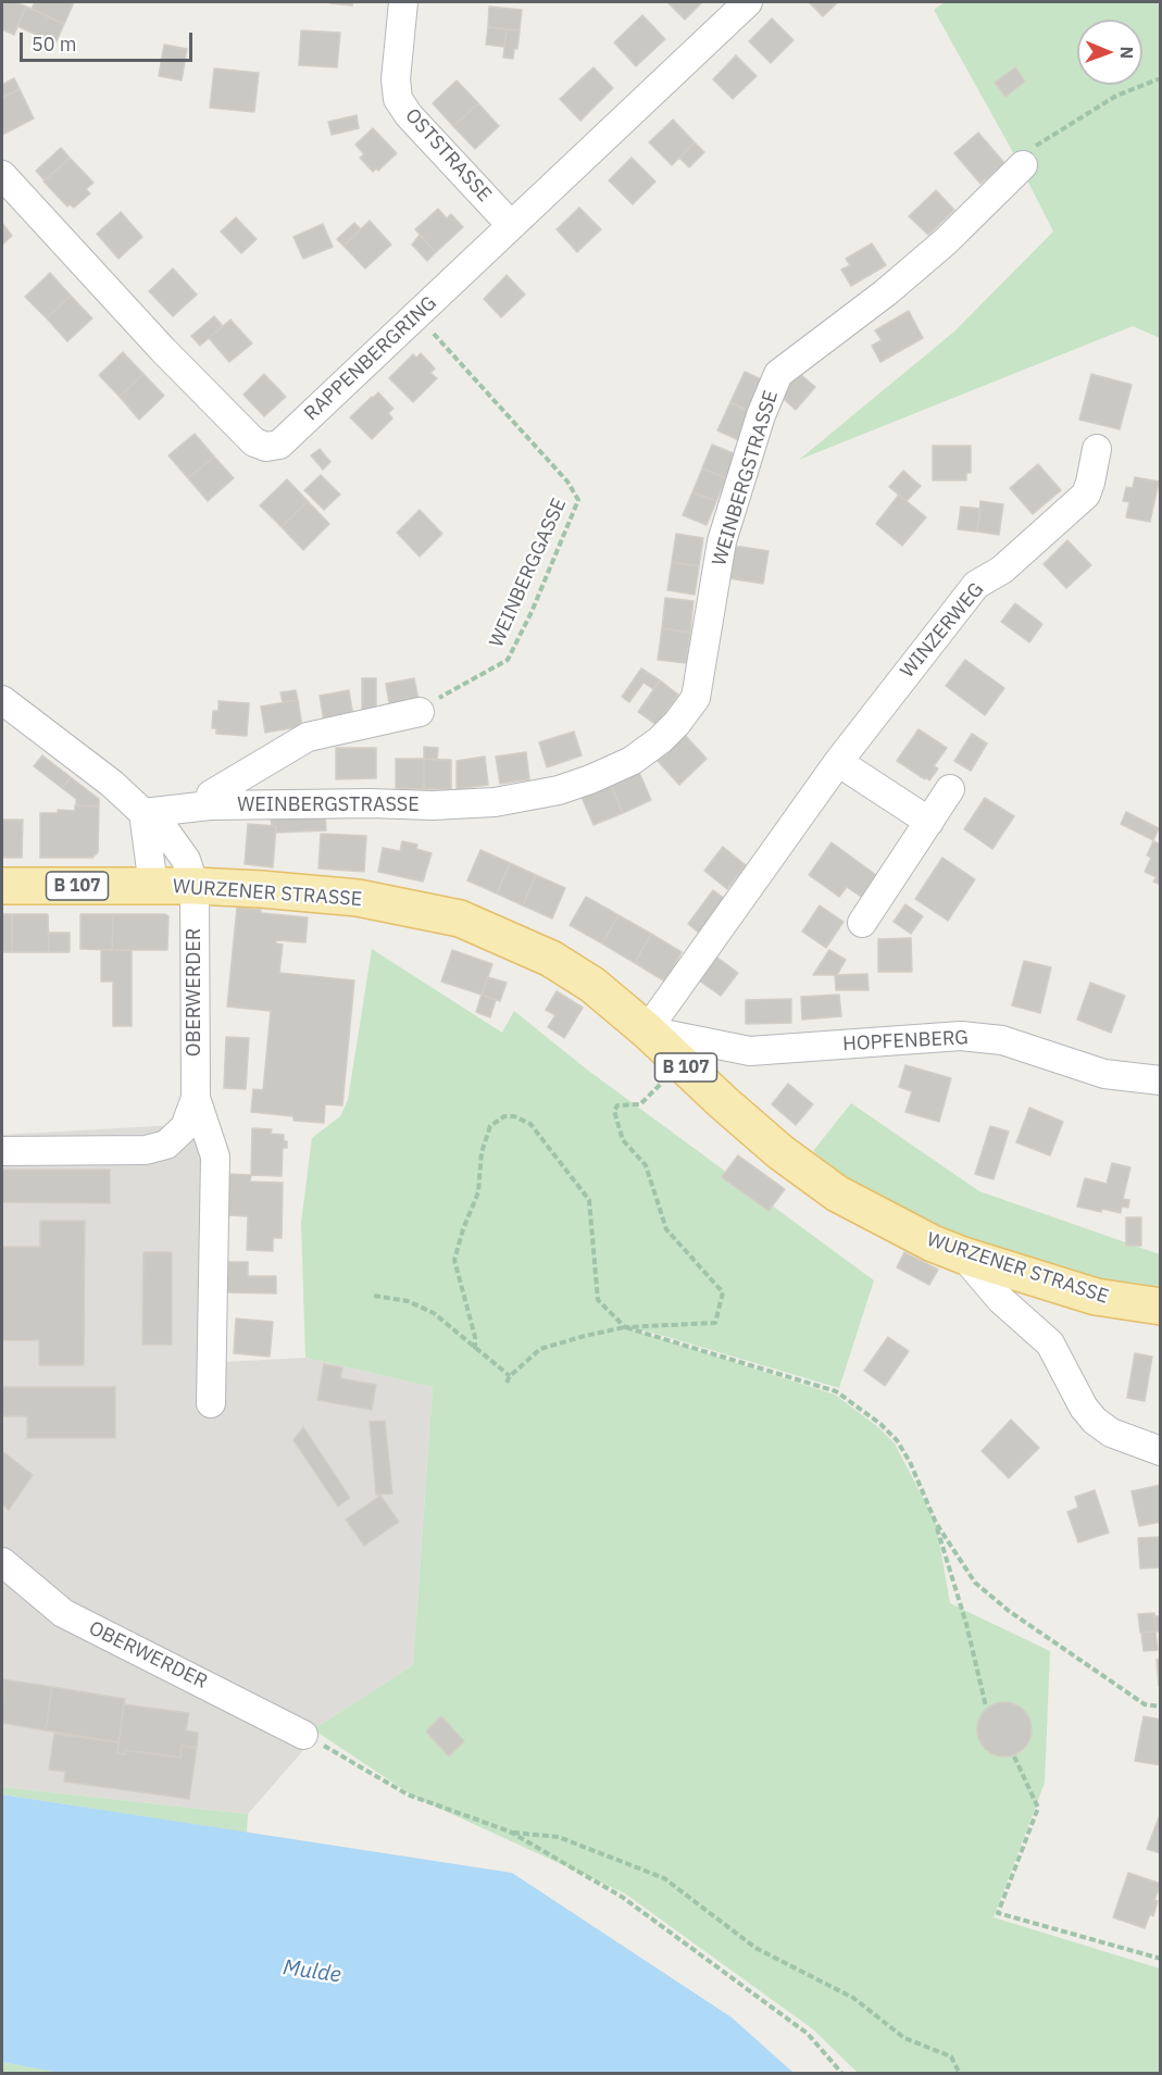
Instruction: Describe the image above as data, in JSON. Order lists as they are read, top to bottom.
{
  "streets": {
    "main road": ["B 107", "WURZENER STRASSE"],
    "street": [
      "OSTSTRASSE",
      "RAPPENBERGRING",
      "WEINBERGSTRASSE",
      "WINZERWEG",
      "OBERWERDER",
      "HOPFENBERG"
    ],
    "path": ["WEINBERGGASSE"]
  },
  "crossings": [
    ["OSTSTRASSE", "RAPPENBERGRING"],
    ["RAPPENBERGRING", "WEINBERGGASSE"],
    ["WEINBERGSTRASSE", "WEINBERGGASSE"],
    ["WINZERWEG", "WURZENER STRASSE"],
    ["WINZERWEG", "HOPFENBERG"],
    ["WURZENER STRASSE", "OBERWERDER"],
    ["WURZENER STRASSE", "HOPFENBERG"]
  ],
  "water": ["Mulde"],
  "scale_bar": "50 m",
  "north": "right"
}
